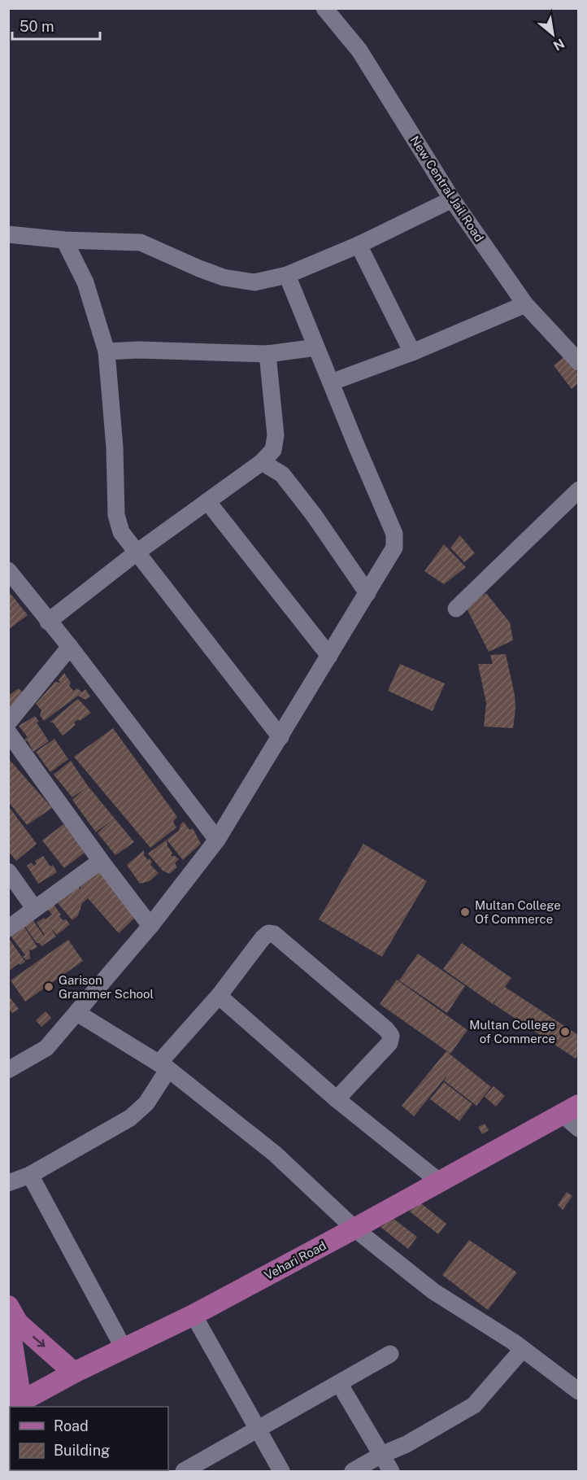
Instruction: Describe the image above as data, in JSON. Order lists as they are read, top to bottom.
{
  "streets": {
    "main road": ["Vehari Road"],
    "street": ["New Central Jail Road"]
  },
  "places": ["Multan College Of Commerce", "Garison Grammer School", "Multan College of Commerce"],
  "legend": ["Road", "Building"],
  "scale_bar": "50 m",
  "north": "bottom right"
}
